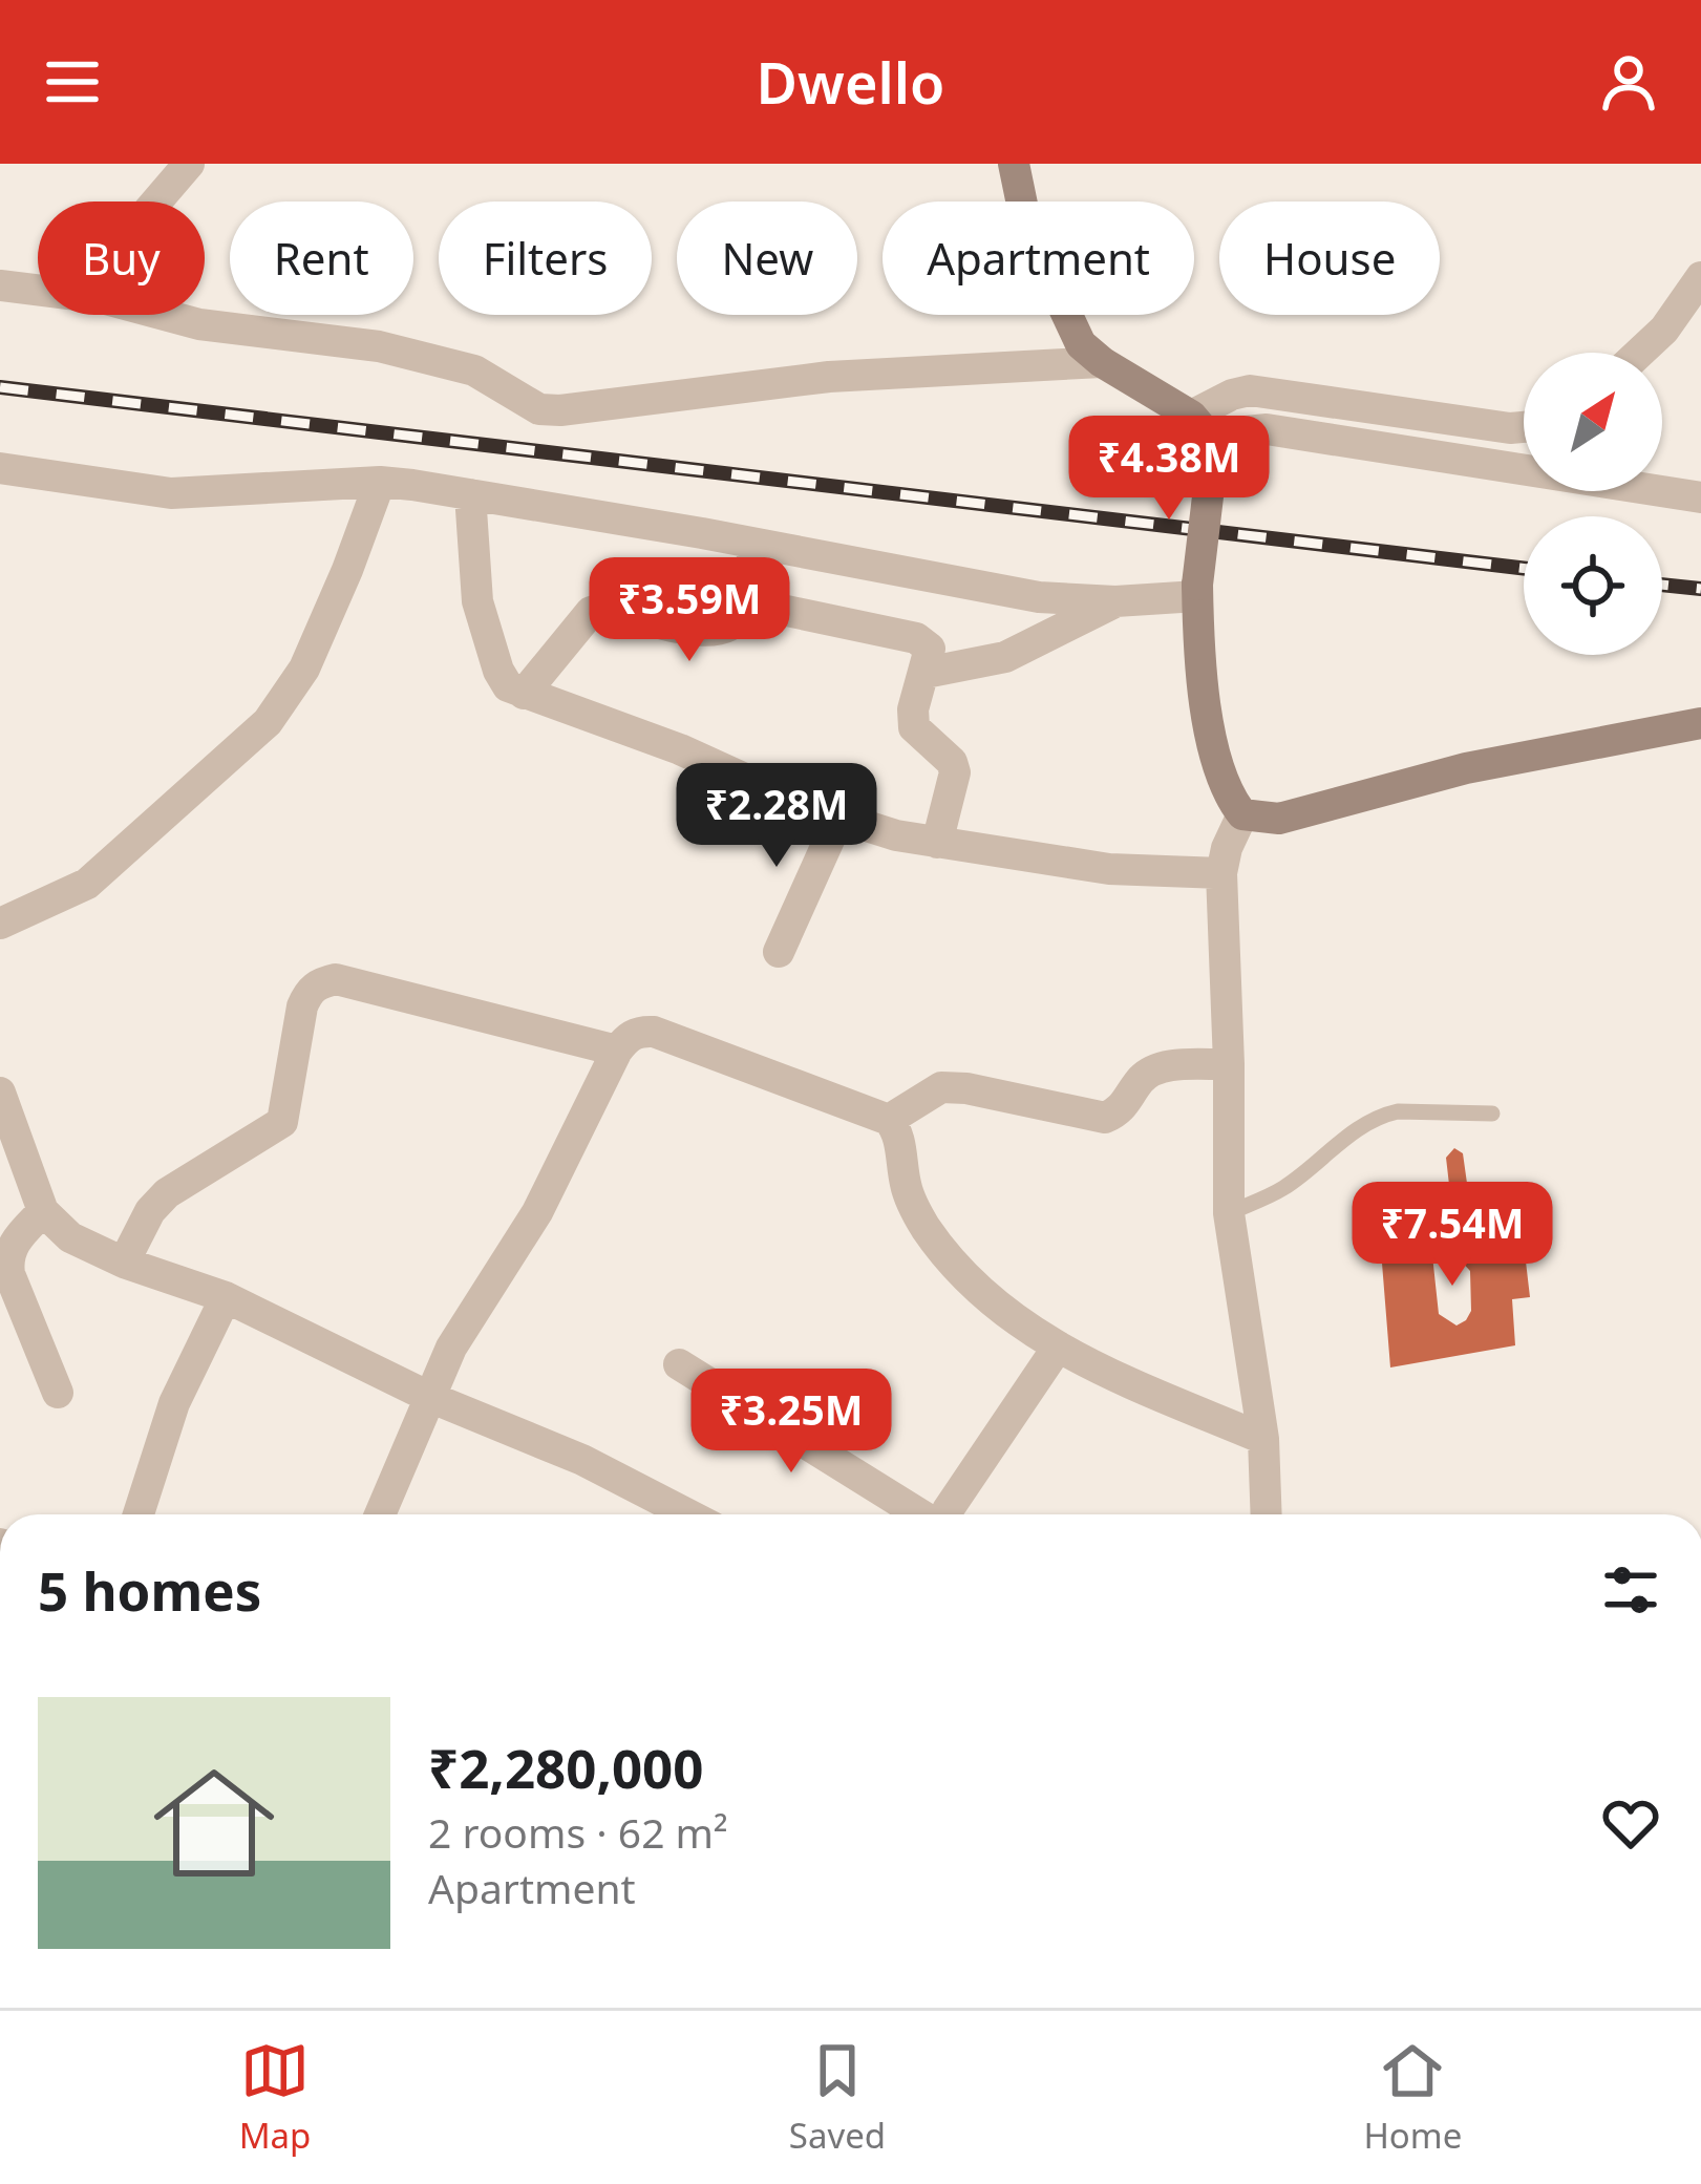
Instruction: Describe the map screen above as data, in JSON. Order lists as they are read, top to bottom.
{
  "north": "top right",
  "page": {
    "header": "Dwello",
    "chip": [
      "Buy",
      "Rent",
      "Filters",
      "New",
      "Apartment",
      "House"
    ],
    "price": [
      "₹4.38M",
      "₹3.59M",
      "₹2.28M",
      "₹7.54M",
      "₹3.25M"
    ],
    "heading": "5 homes",
    "list": [
      {
        "name": "₹2,280,000",
        "note": "2 rooms · 62 m² · Apartment"
      }
    ],
    "tabs": ["Map", "Saved", "Home"]
  }
}
